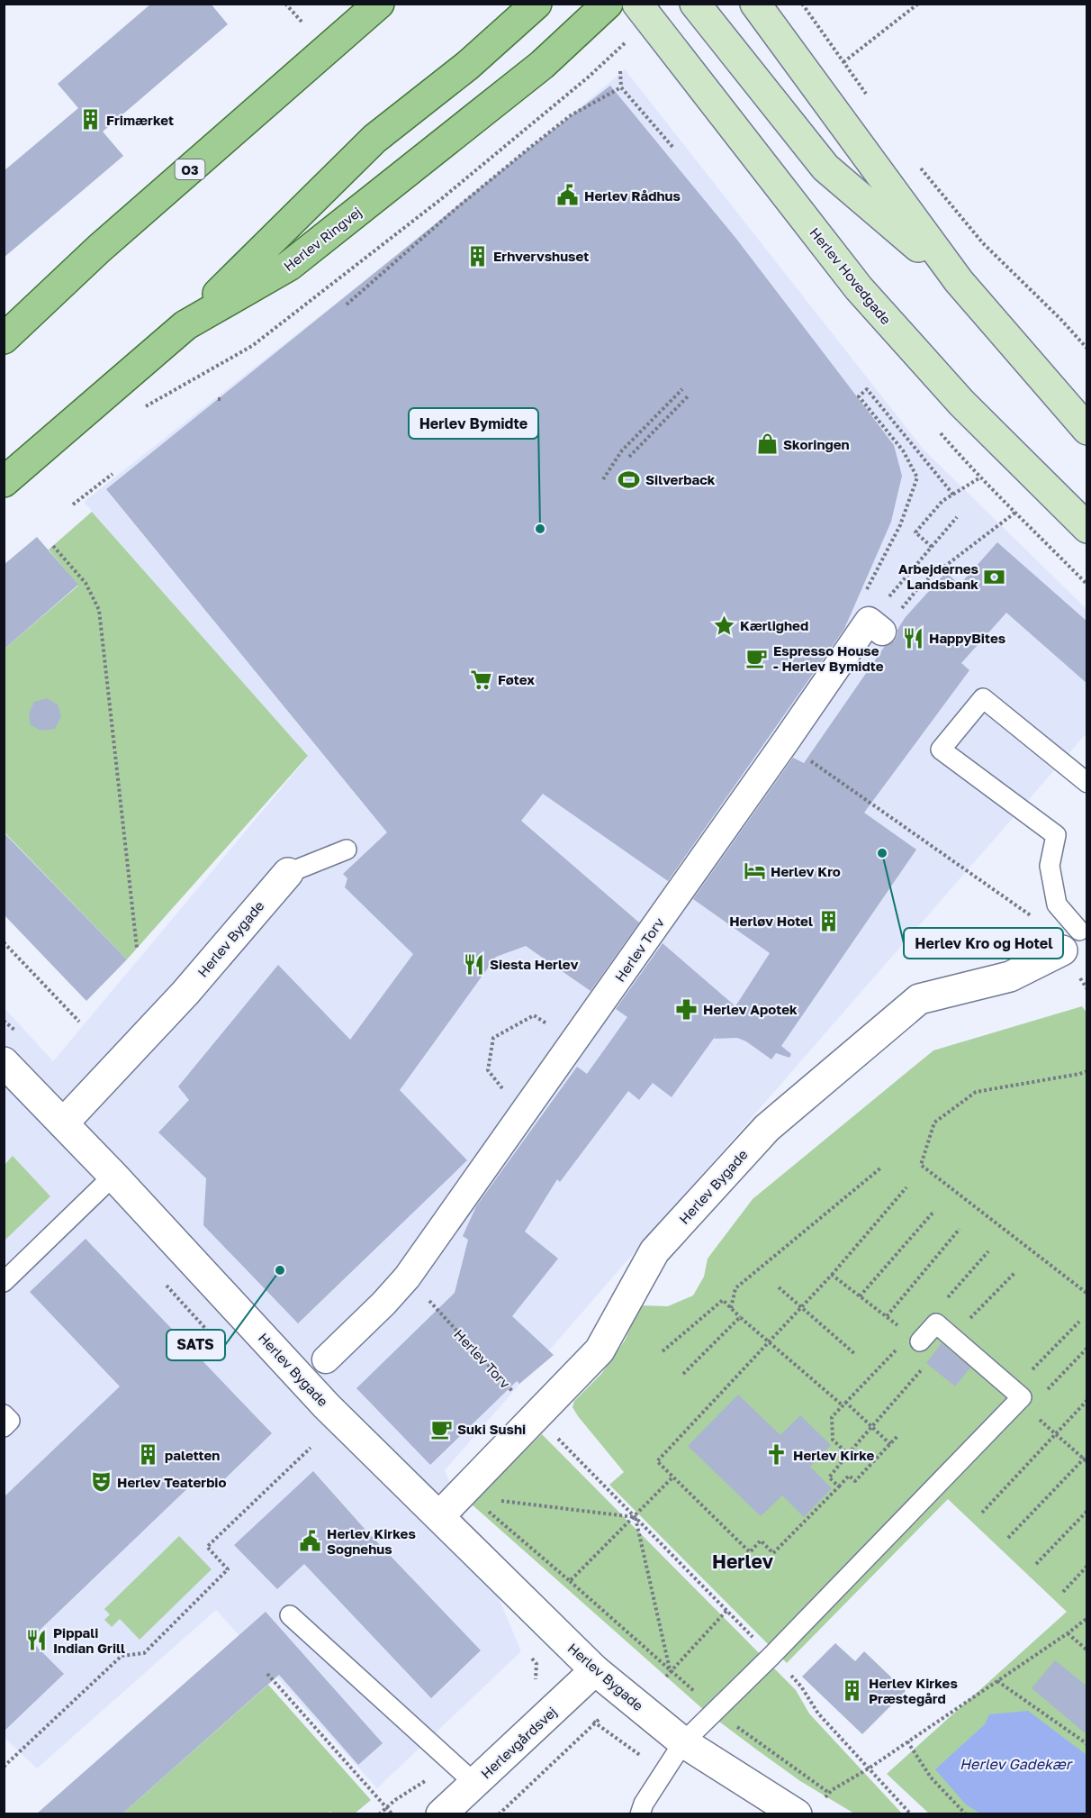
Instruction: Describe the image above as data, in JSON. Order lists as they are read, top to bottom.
{
  "streets": {
    "main road": ["O3", "Herlev Ringvej", "Herlev Hovedgade"],
    "street": ["Herlev Bygade", "Herlev Torv", "Herlevgårdsvej"]
  },
  "crossings": [
    ["Herlev Bygade", "Herlev Torv"],
    ["Herlev Bygade", "Herlevgårdsvej"]
  ],
  "districts": ["Herlev"],
  "water": ["Herlev Gadekær"],
  "places": {
    "building": [
      "Frimærket",
      "Erhvervshuset",
      "Herløv Hotel",
      "paletten",
      "Herlev Kirkes Præstegård"
    ],
    "public building": ["Herlev Rådhus", "Herlev Kirkes Sognehus"],
    "shop": ["Skoringen"],
    "sports": ["Silverback"],
    "other": ["Herlev Bymidte", "Herlev Kro og Hotel", "SATS"],
    "bank": ["Arbejdernes Landsbank"],
    "place": ["Kærlighed"],
    "restaurant": ["HappyBites", "Siesta Herlev", "Pippali Indian Grill"],
    "cafe": ["Espresso House - Herlev Bymidte", "Suki Sushi"],
    "supermarket": ["Føtex"],
    "hotel": ["Herlev Kro"],
    "pharmacy": ["Herlev Apotek"],
    "church": ["Herlev Kirke"],
    "theatre": ["Herlev Teaterbio"]
  }
}
